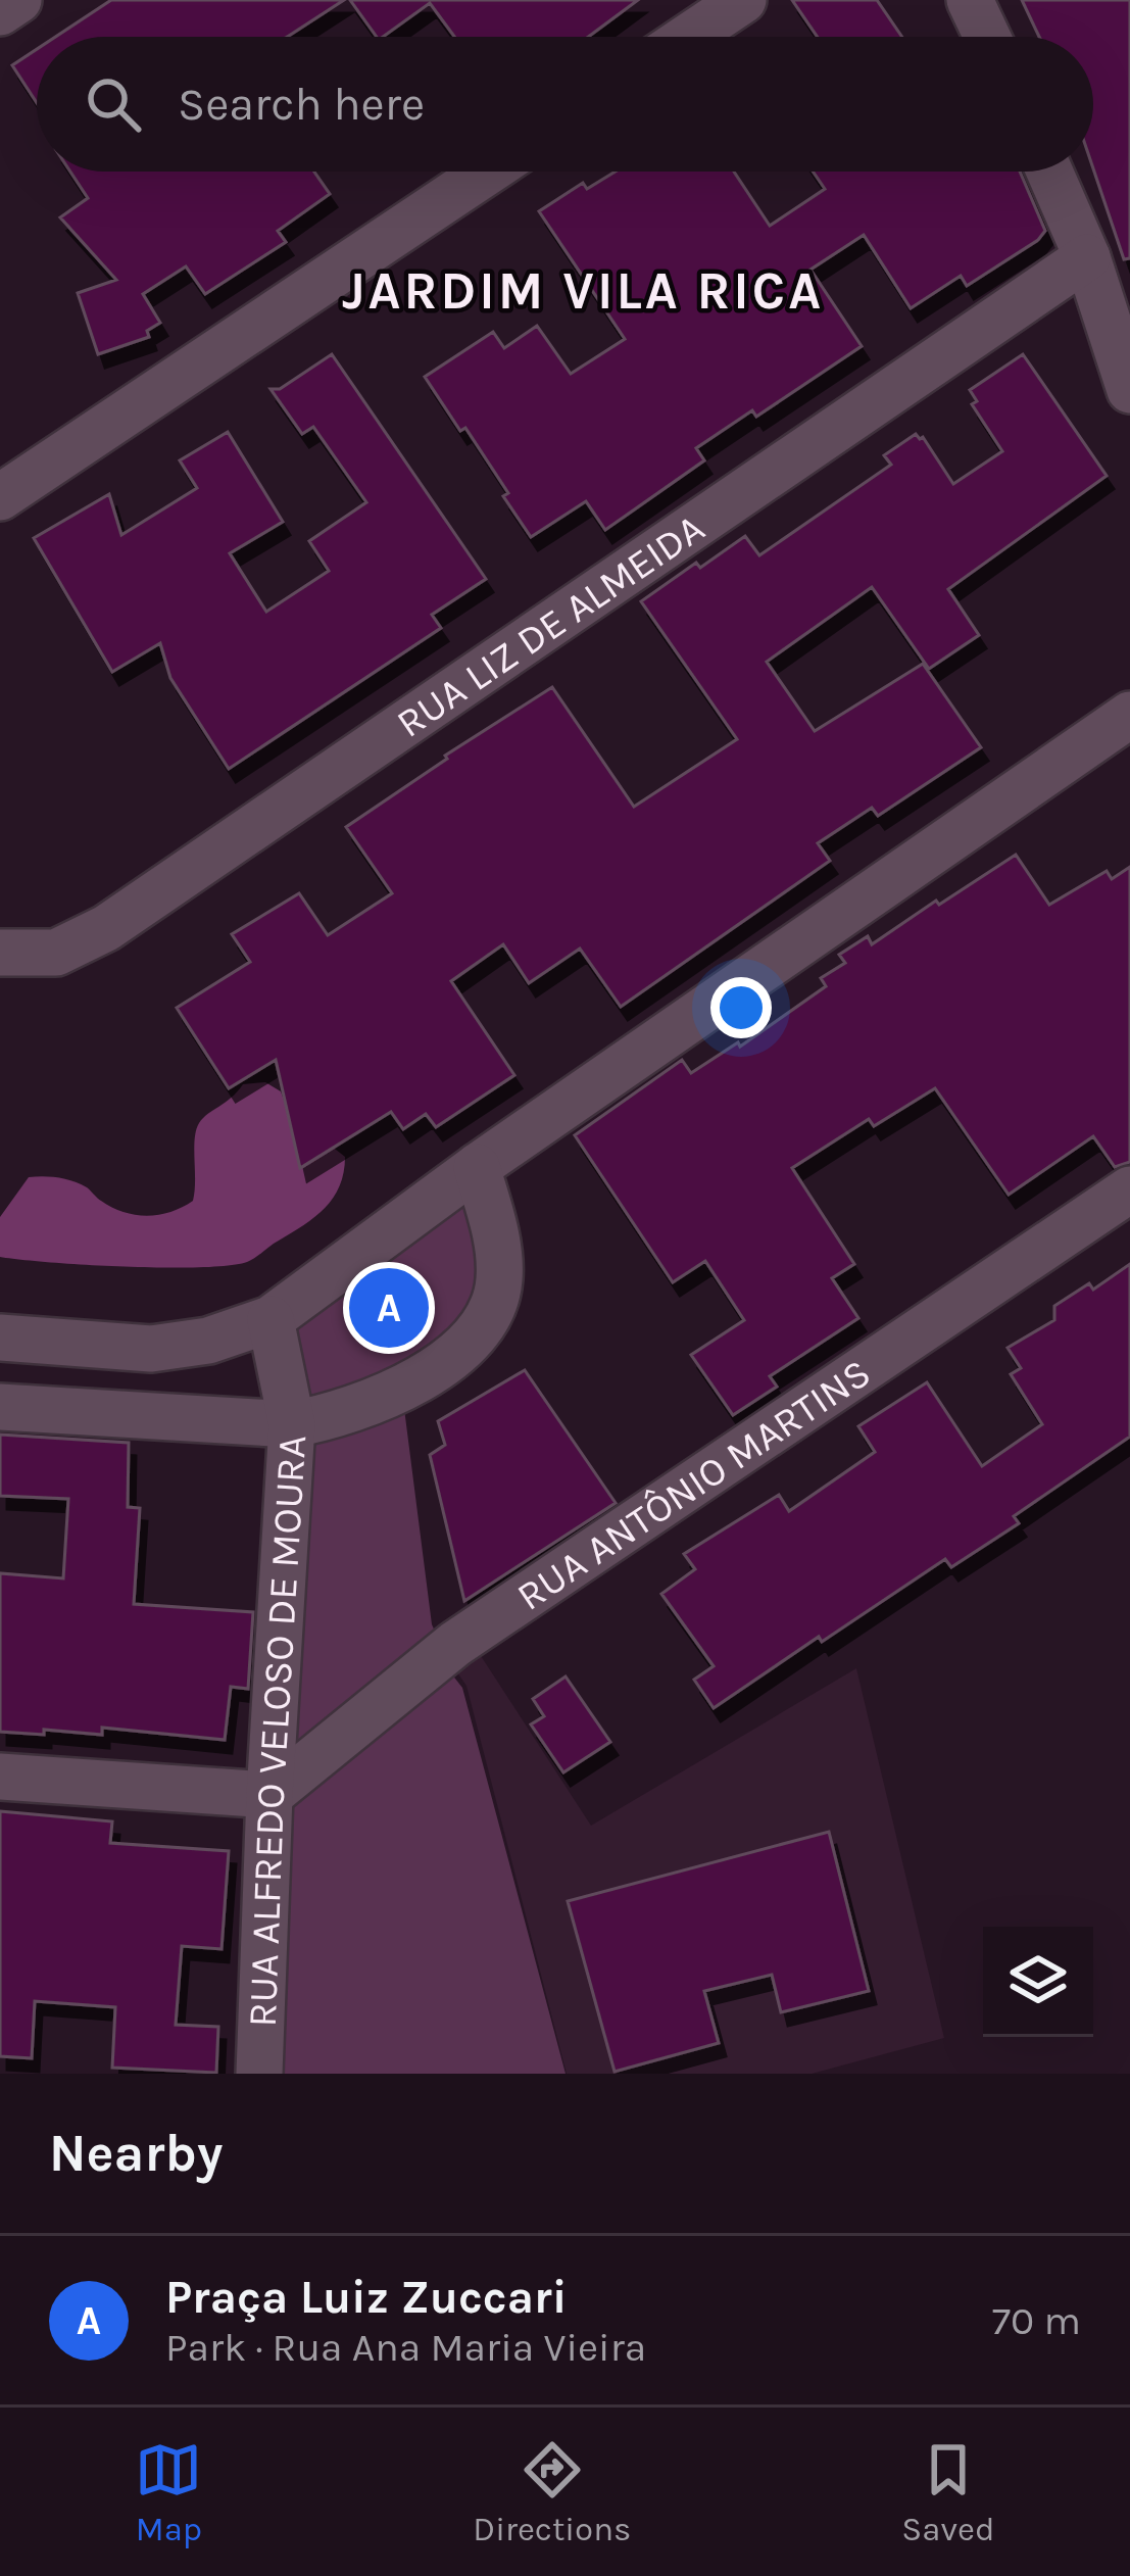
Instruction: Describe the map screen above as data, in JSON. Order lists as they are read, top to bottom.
{
  "streets": {
    "street": ["RUA LIZ DE ALMEIDA", "RUA ANTÔNIO MARTINS", "RUA ALFREDO VELOSO DE MOURA"]
  },
  "crossings": [
    ["RUA ANTÔNIO MARTINS", "RUA ALFREDO VELOSO DE MOURA"]
  ],
  "districts": ["JARDIM VILA RICA"],
  "page": {
    "search": "Search here",
    "pins": "A",
    "heading": "Nearby",
    "list": [
      {
        "mark": "A",
        "name": "Praça Luiz Zuccari",
        "note": "Park · Rua Ana Maria Vieira",
        "value": "70 m"
      }
    ],
    "nav": ["Map", "Directions", "Saved"]
  }
}
